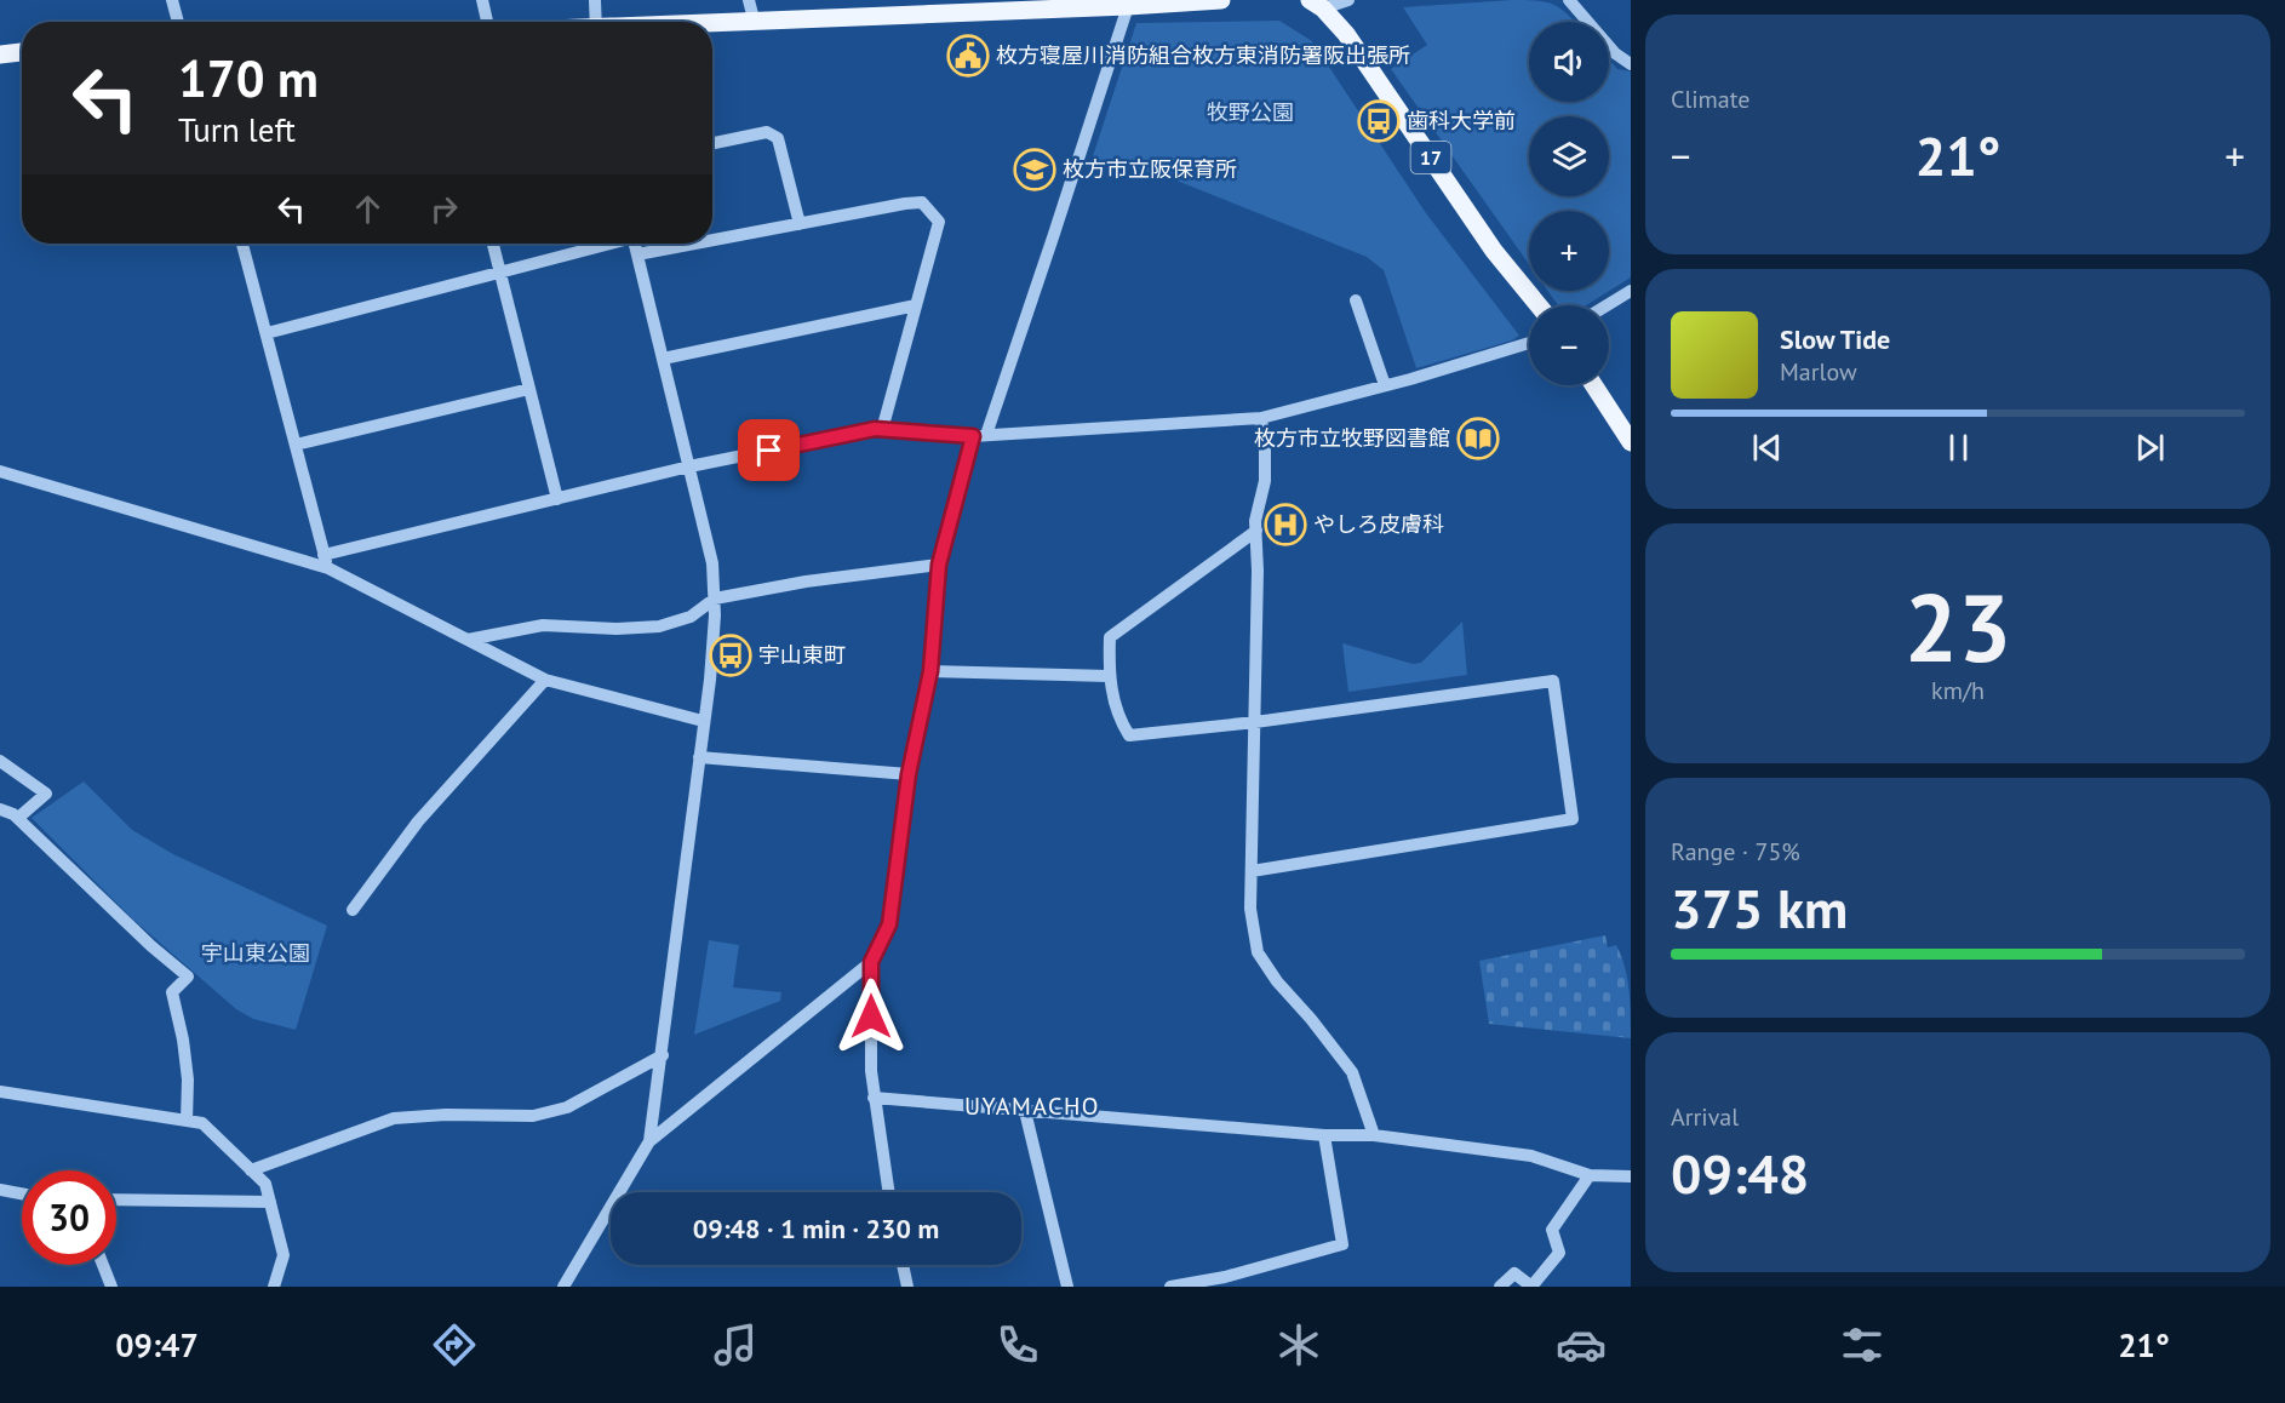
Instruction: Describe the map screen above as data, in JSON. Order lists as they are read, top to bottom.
{
  "streets": {
    "main road": ["17"]
  },
  "districts": ["UYAMACHO"],
  "parks": ["牧野公園", "宇山東公園"],
  "places": {
    "public building": ["枚方寝屋川消防組合枚方東消防署阪出張所"],
    "bus stop": ["歯科大学前", "宇山東町"],
    "school or university": ["枚方市立阪保育所"],
    "library": ["枚方市立牧野図書館"],
    "hospital": ["やしろ皮膚科"]
  },
  "page": {
    "tile": [
      "Climate",
      ["23", "km/h"],
      ["Range · 75%", "375 km"],
      ["Arrival", "09:48"]
    ],
    "map_buttons": ["+", "−"],
    "turn": ["170 m", "Turn left"],
    "heat": ["−", "21°", "+"],
    "song": ["Slow Tide", "Marlow"],
    "limit": "30",
    "trip": "09:48 · 1 min · 230 m",
    "tabs": ["09:47", "21°"]
  }
}
